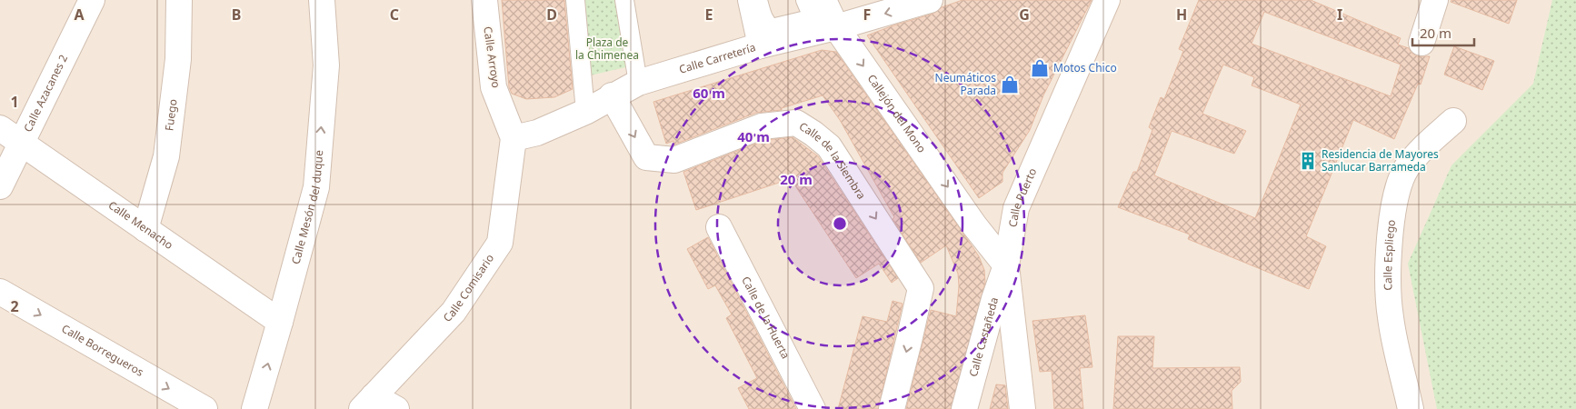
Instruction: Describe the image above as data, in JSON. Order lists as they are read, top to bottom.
{
  "streets": {
    "street": [
      "Calle Arroyo",
      "Calle Carretería",
      "Calle Azacanes 2",
      "Callejón del Mono",
      "Fuego",
      "Calle de la Siembra",
      "Calle Puerto",
      "Calle Mesón del duque",
      "Calle Menacho",
      "Calle Espliego",
      "Calle Comisario",
      "Calle de la Huerta",
      "Calle Castañeda",
      "Calle Borregueros"
    ]
  },
  "crossings": [
    ["Calle Arroyo", "Calle Carretería"],
    ["Calle Arroyo", "Calle Comisario"],
    ["Calle Carretería", "Callejón del Mono"],
    ["Calle Carretería", "Calle de la Siembra"],
    ["Calle Carretería", "Calle Comisario"],
    ["Calle Azacanes 2", "Calle Menacho"],
    ["Callejón del Mono", "Calle Puerto"],
    ["Callejón del Mono", "Calle Castañeda"],
    ["Fuego", "Calle Menacho"],
    ["Calle Puerto", "Calle Castañeda"],
    ["Calle Mesón del duque", "Calle Menacho"]
  ],
  "one_way": ["Callejón del Mono", "Calle Mesón del duque", "Calle Borregueros"],
  "parks": ["Plaza de la Chimenea"],
  "places": {
    "shop": ["Motos Chico", "Neumáticos Parada"],
    "building": ["Residencia de Mayores Sanlucar Barrameda"]
  },
  "scale_bar": "20 m",
  "grid": {
    "columns": [
      "A",
      "B",
      "C",
      "D",
      "E",
      "F",
      "G",
      "H",
      "I"
    ],
    "rows": ["1", "2"]
  },
  "rings": ["60 m", "40 m", "20 m"]
}
